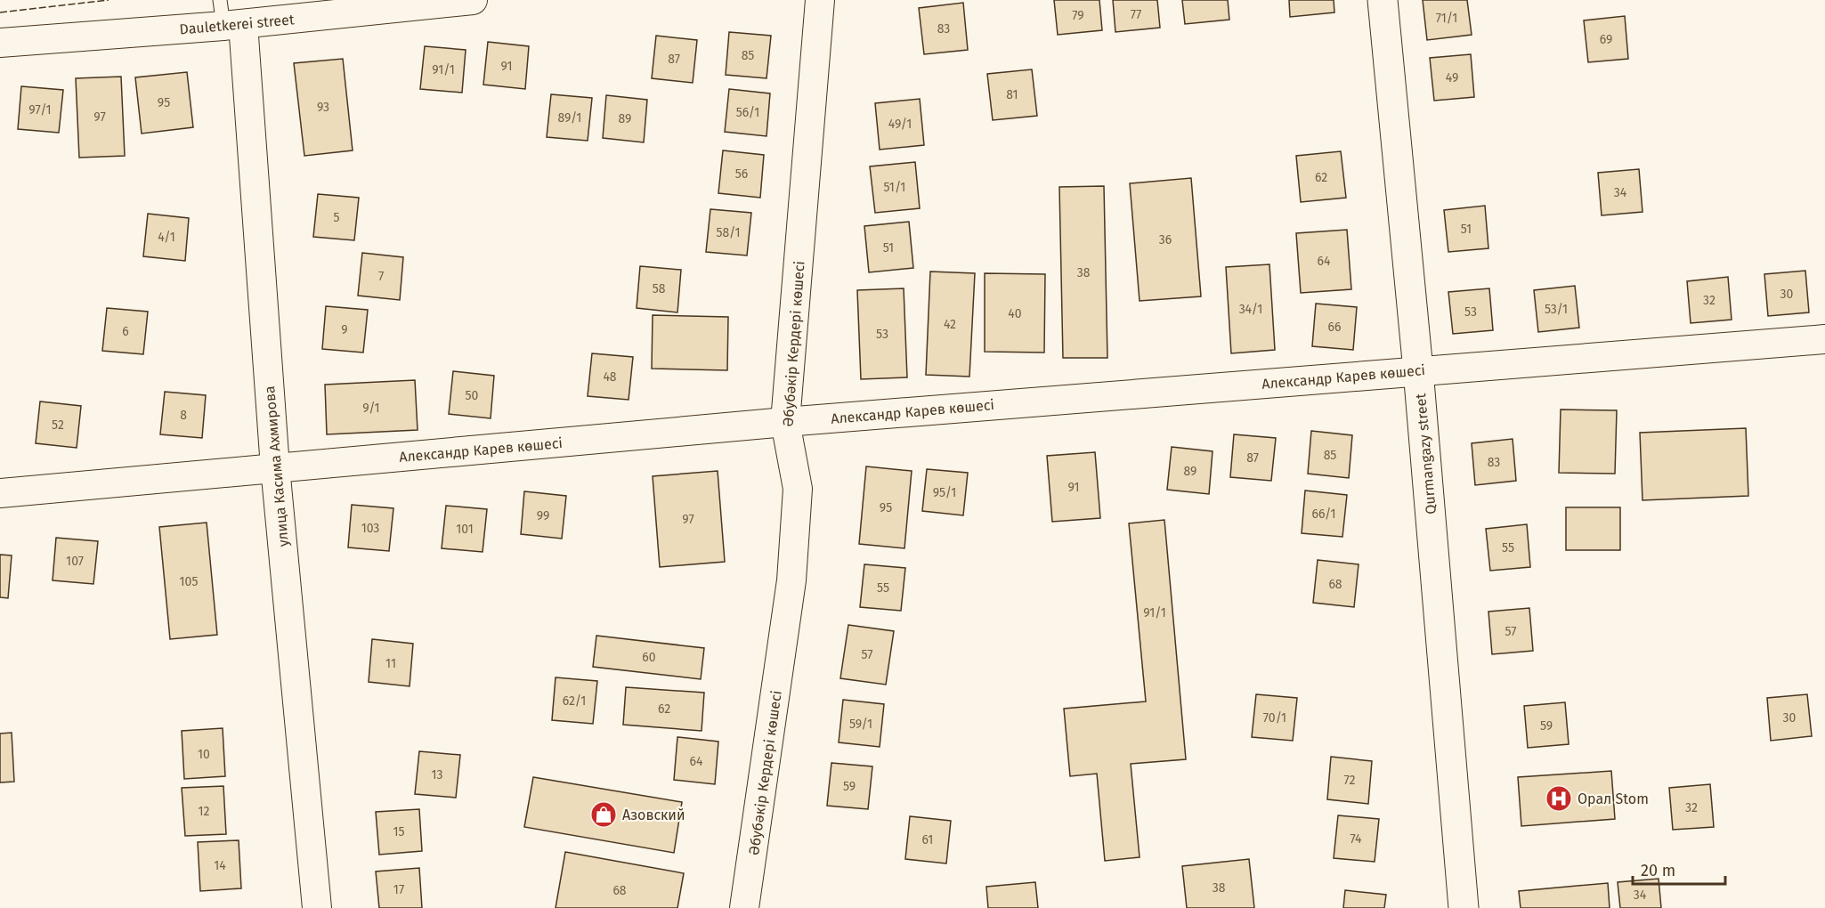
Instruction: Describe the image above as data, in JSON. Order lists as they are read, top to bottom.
{
  "streets": {
    "street": [
      "Dauletkerei street",
      "Әбубәкір Кердері көшесі",
      "Александр Карев көшесі",
      "Qurmangazy street",
      "улица Касима Ахмирова"
    ]
  },
  "crossings": [
    ["Dauletkerei street", "улица Касима Ахмирова"],
    ["Әбубәкір Кердері көшесі", "Александр Карев көшесі"],
    ["Александр Карев көшесі", "Qurmangazy street"],
    ["Александр Карев көшесі", "улица Касима Ахмирова"]
  ],
  "places": {
    "hospital": ["Орал Stom"],
    "shop": ["Азовский"]
  },
  "house_numbers": [
    "77",
    "79",
    "71/1",
    "83",
    "69",
    "85",
    "87",
    "91",
    "91/1",
    "49",
    "81",
    "95",
    "93",
    "97/1",
    "56/1",
    "97",
    "89/1",
    "89",
    "49/1",
    "56",
    "62",
    "51/1",
    "34",
    "5",
    "51",
    "58/1",
    "4/1",
    "36",
    "51",
    "64",
    "38",
    "7",
    "58",
    "30",
    "32",
    "34/1",
    "53/1",
    "53",
    "40",
    "42",
    "66",
    "9",
    "6",
    "53",
    "48",
    "50",
    "9/1",
    "8",
    "52",
    "85",
    "87",
    "83",
    "89",
    "91",
    "95/1",
    "95",
    "66/1",
    "99",
    "97",
    "103",
    "101",
    "55",
    "107",
    "105",
    "68",
    "55",
    "91/1",
    "57",
    "57",
    "60",
    "11",
    "62/1",
    "62",
    "70/1",
    "30",
    "59/1",
    "59",
    "10",
    "64",
    "13",
    "72",
    "59",
    "32",
    "12",
    "15",
    "74",
    "61",
    "14",
    "38",
    "17",
    "68",
    "34"
  ],
  "scale_bar": "20 m"
}
